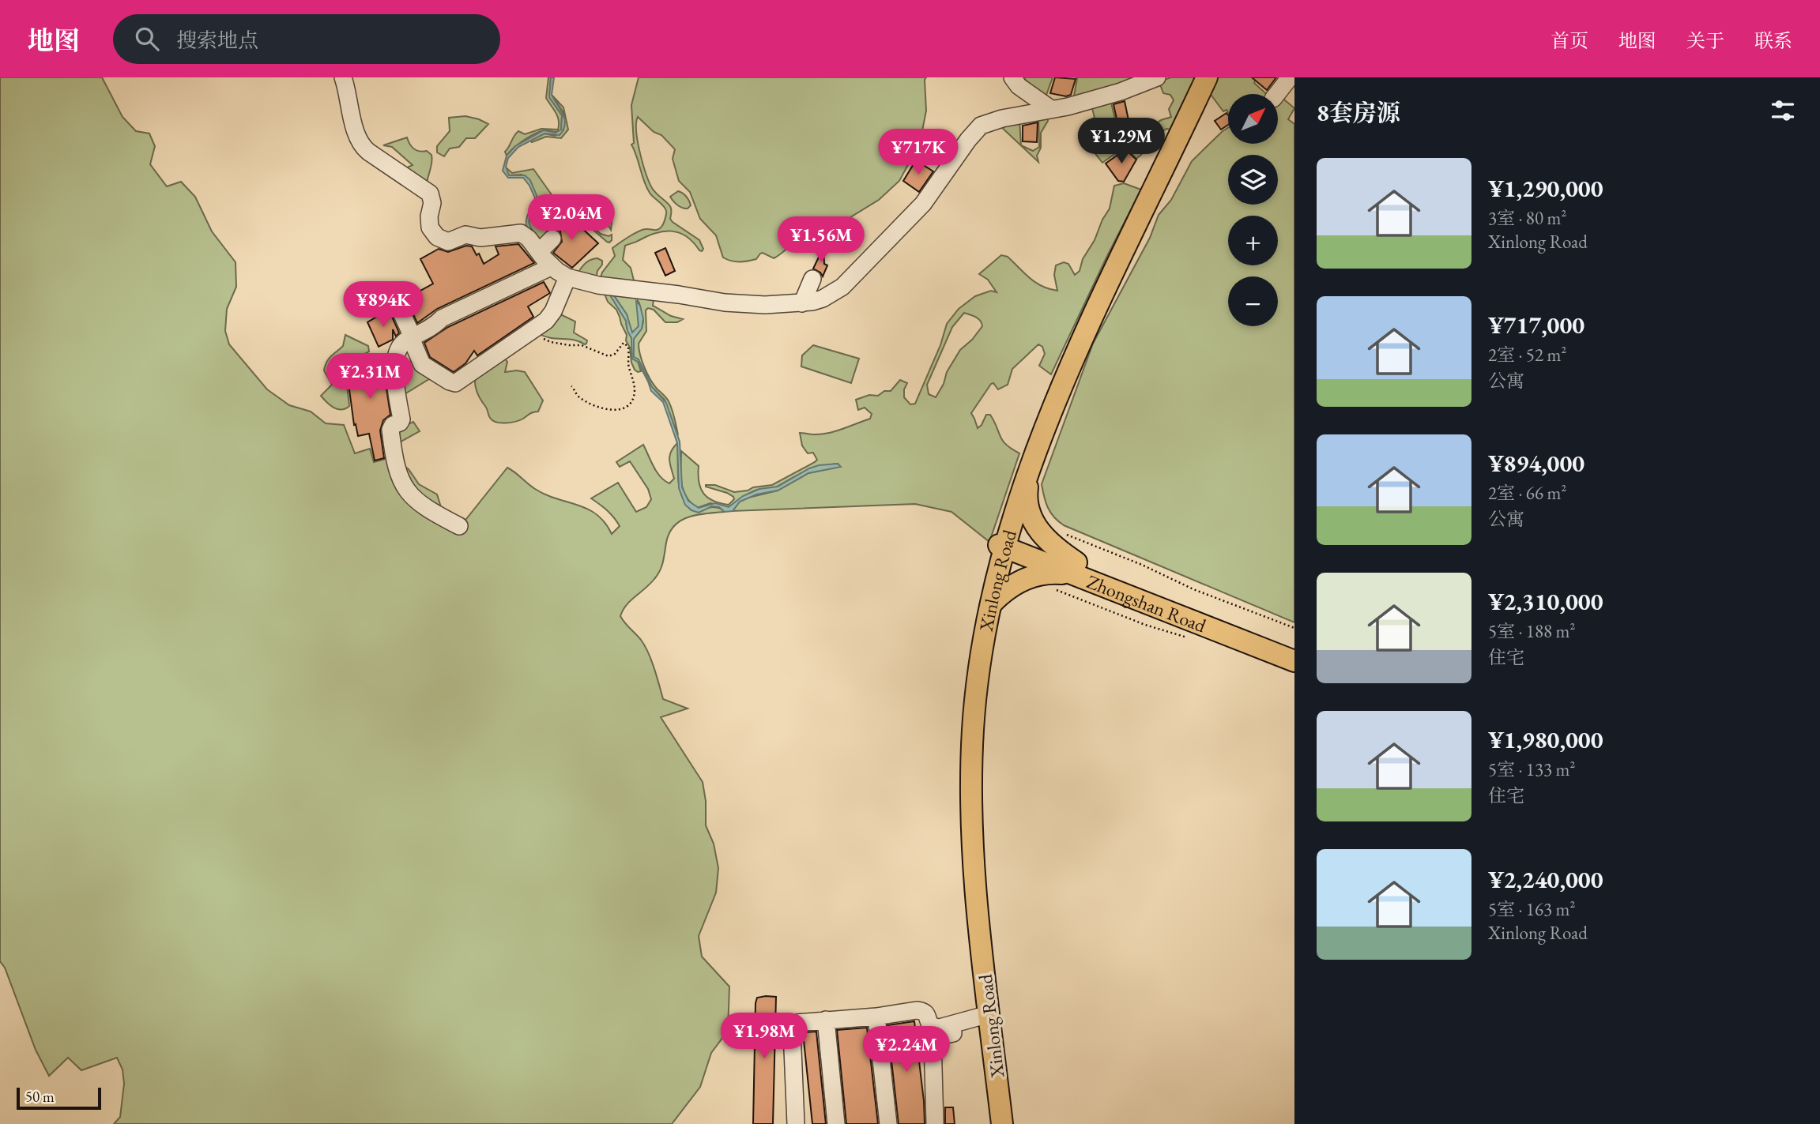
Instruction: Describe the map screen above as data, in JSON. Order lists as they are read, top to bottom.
{
  "streets": {
    "main road": ["Xinlong Road", "Zhongshan Road"]
  },
  "crossings": [
    ["Xinlong Road", "Zhongshan Road"]
  ],
  "scale_bar": "50 m",
  "north": "top right",
  "page": {
    "header": "地图",
    "search": "搜索地点",
    "nav": [
      "首页",
      "地图",
      "关于",
      "联系"
    ],
    "heading": "8套房源",
    "map_buttons": ["+", "−"],
    "price": [
      "¥1.29M",
      "¥717K",
      "¥2.04M",
      "¥1.56M",
      "¥894K",
      "¥2.31M",
      "¥1.98M",
      "¥2.24M"
    ],
    "list": [
      {
        "name": "¥1,290,000",
        "note": "3室 · 80 m² · Xinlong Road"
      },
      {
        "name": "¥717,000",
        "note": "2室 · 52 m² · 公寓"
      },
      {
        "name": "¥894,000",
        "note": "2室 · 66 m² · 公寓"
      },
      {
        "name": "¥2,310,000",
        "note": "5室 · 188 m² · 住宅"
      },
      {
        "name": "¥1,980,000",
        "note": "5室 · 133 m² · 住宅"
      },
      {
        "name": "¥2,240,000",
        "note": "5室 · 163 m² · Xinlong Road"
      }
    ],
    "scale": "50 m"
  }
}
